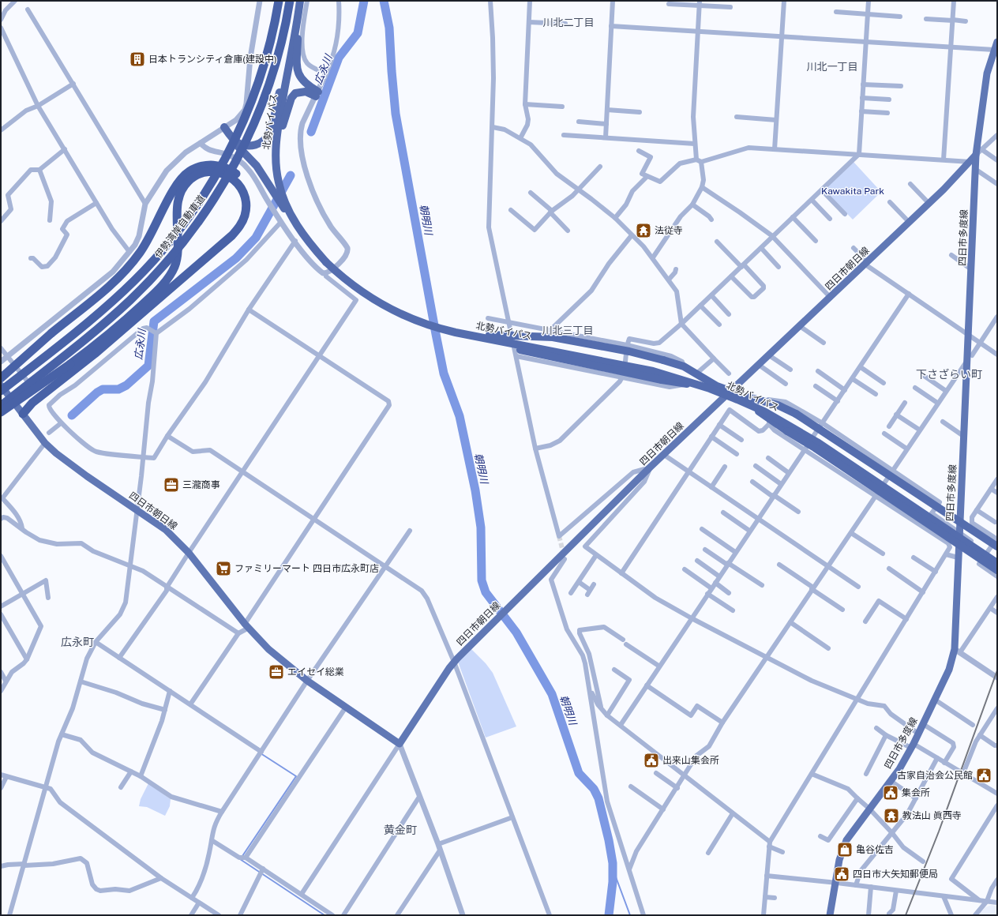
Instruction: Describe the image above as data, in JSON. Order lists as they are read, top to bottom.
{
  "streets": {
    "highway": ["北勢バイパス", "伊勢湾岸自動車道"],
    "main road": ["四日市多度線", "四日市朝日線"]
  },
  "crossings": [
    ["四日市多度線", "四日市朝日線"]
  ],
  "districts": [
    "川北二丁目",
    "川北一丁目",
    "川北三丁目",
    "下さざらい町",
    "広永町",
    "黄金町"
  ],
  "water": ["広永川", "朝明川"],
  "parks": ["Kawakita Park"],
  "places": {
    "building": ["日本トランシティ倉庫(建設中)"],
    "temple": ["法従寺", "教法山 眞西寺"],
    "office": ["三瀧商事", "エイセイ総業"],
    "supermarket": ["ファミリーマート 四日市広永町店"],
    "public building": [
      "出来山集会所",
      "古家自治会公民館",
      "集会所",
      "四日市大矢知郵便局"
    ],
    "shop": ["亀谷佐吉"]
  }
}
